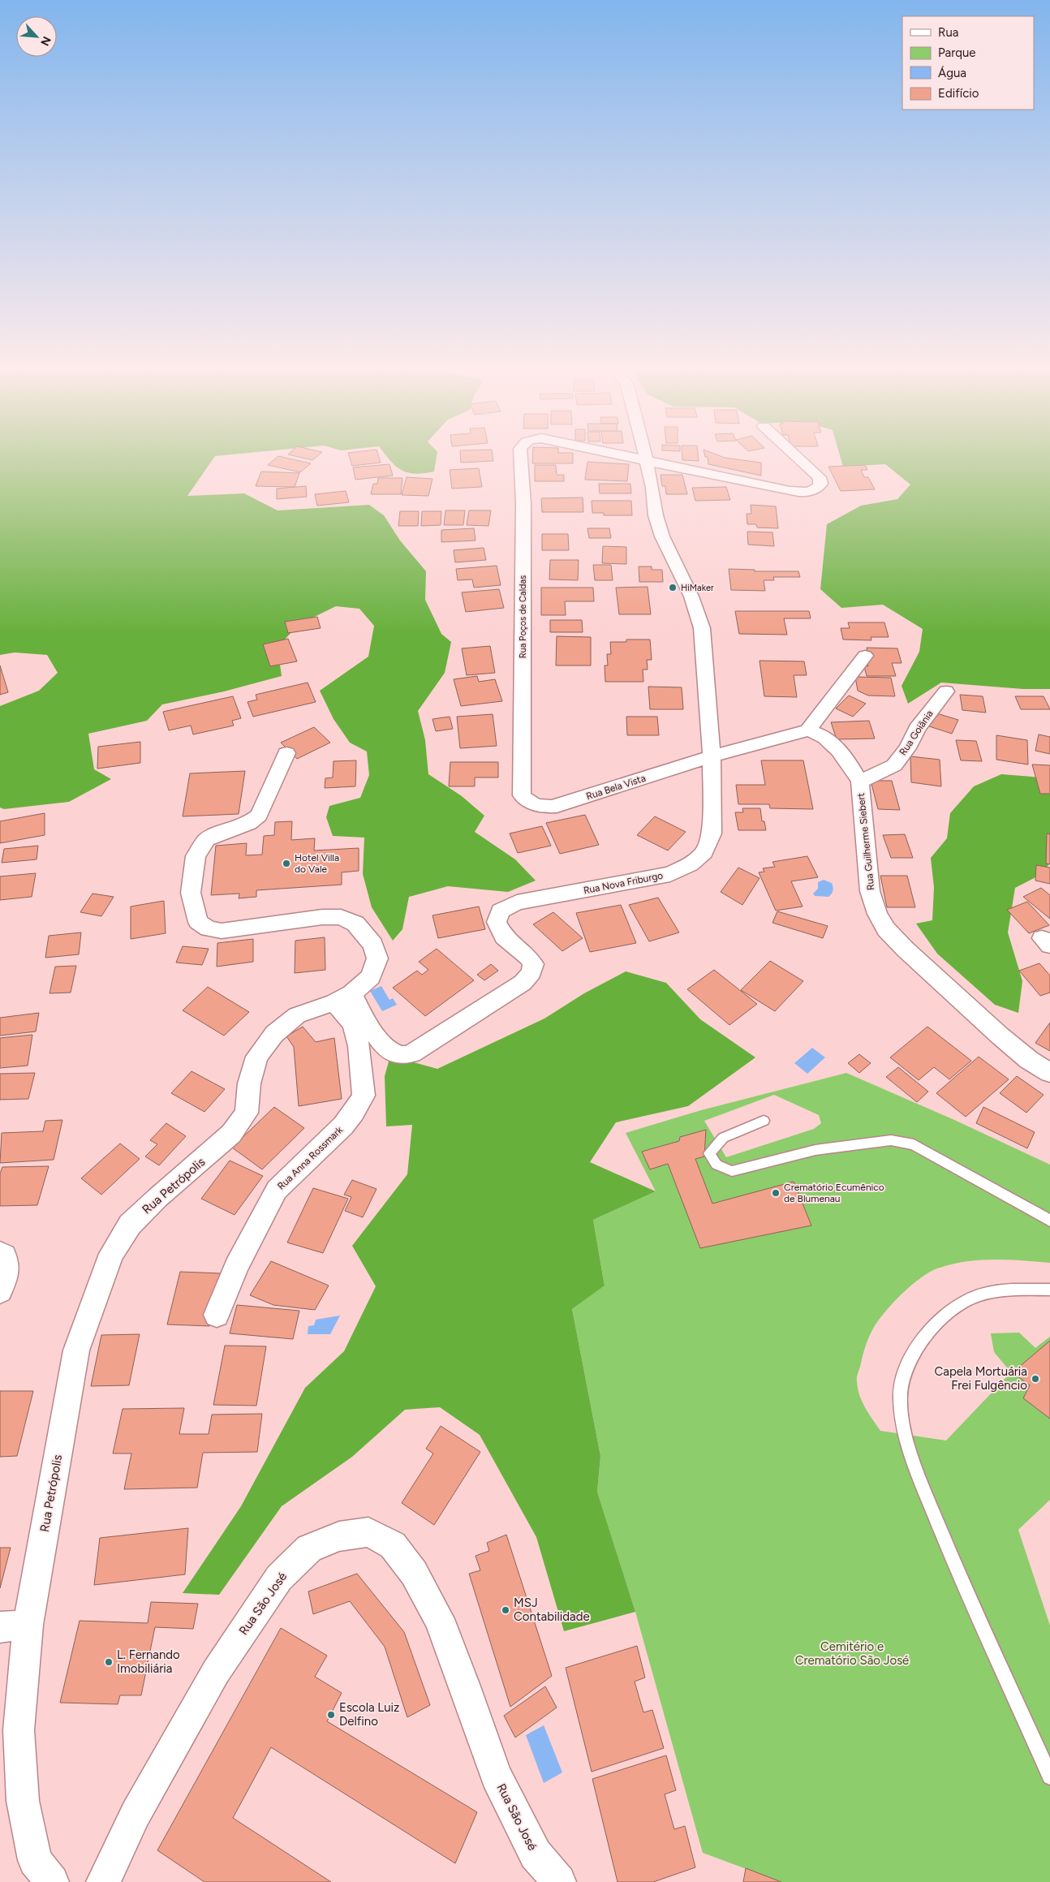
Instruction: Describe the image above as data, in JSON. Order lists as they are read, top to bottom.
{
  "streets": {
    "street": [
      "Rua Poços de Caldas",
      "Rua Goiânia",
      "Rua Bela Vista",
      "Rua Guilherme Siebert",
      "Rua Nova Friburgo",
      "Rua Anna Rossmark",
      "Rua Petrópolis",
      "Rua São José"
    ]
  },
  "crossings": [
    ["Rua Poços de Caldas", "Rua Bela Vista"],
    ["Rua Poços de Caldas", "Rua Nova Friburgo"],
    ["Rua Goiânia", "Rua Guilherme Siebert"],
    ["Rua Bela Vista", "Rua Nova Friburgo"],
    ["Rua Nova Friburgo", "Rua Anna Rossmark"],
    ["Rua Nova Friburgo", "Rua Petrópolis"],
    ["Rua Anna Rossmark", "Rua Petrópolis"]
  ],
  "parks": ["Cemitério e Crematório São José"],
  "places": [
    "HiMaker",
    "Hotel Villa do Vale",
    "Crematório Ecumênico de Blumenau",
    "Capela Mortuária Frei Fulgêncio",
    "MSJ Contabilidade",
    "L. Fernando Imobiliária",
    "Escola Luiz Delfino"
  ],
  "legend": [
    "Rua",
    "Parque",
    "Água",
    "Edifício"
  ],
  "north": "bottom right"
}
